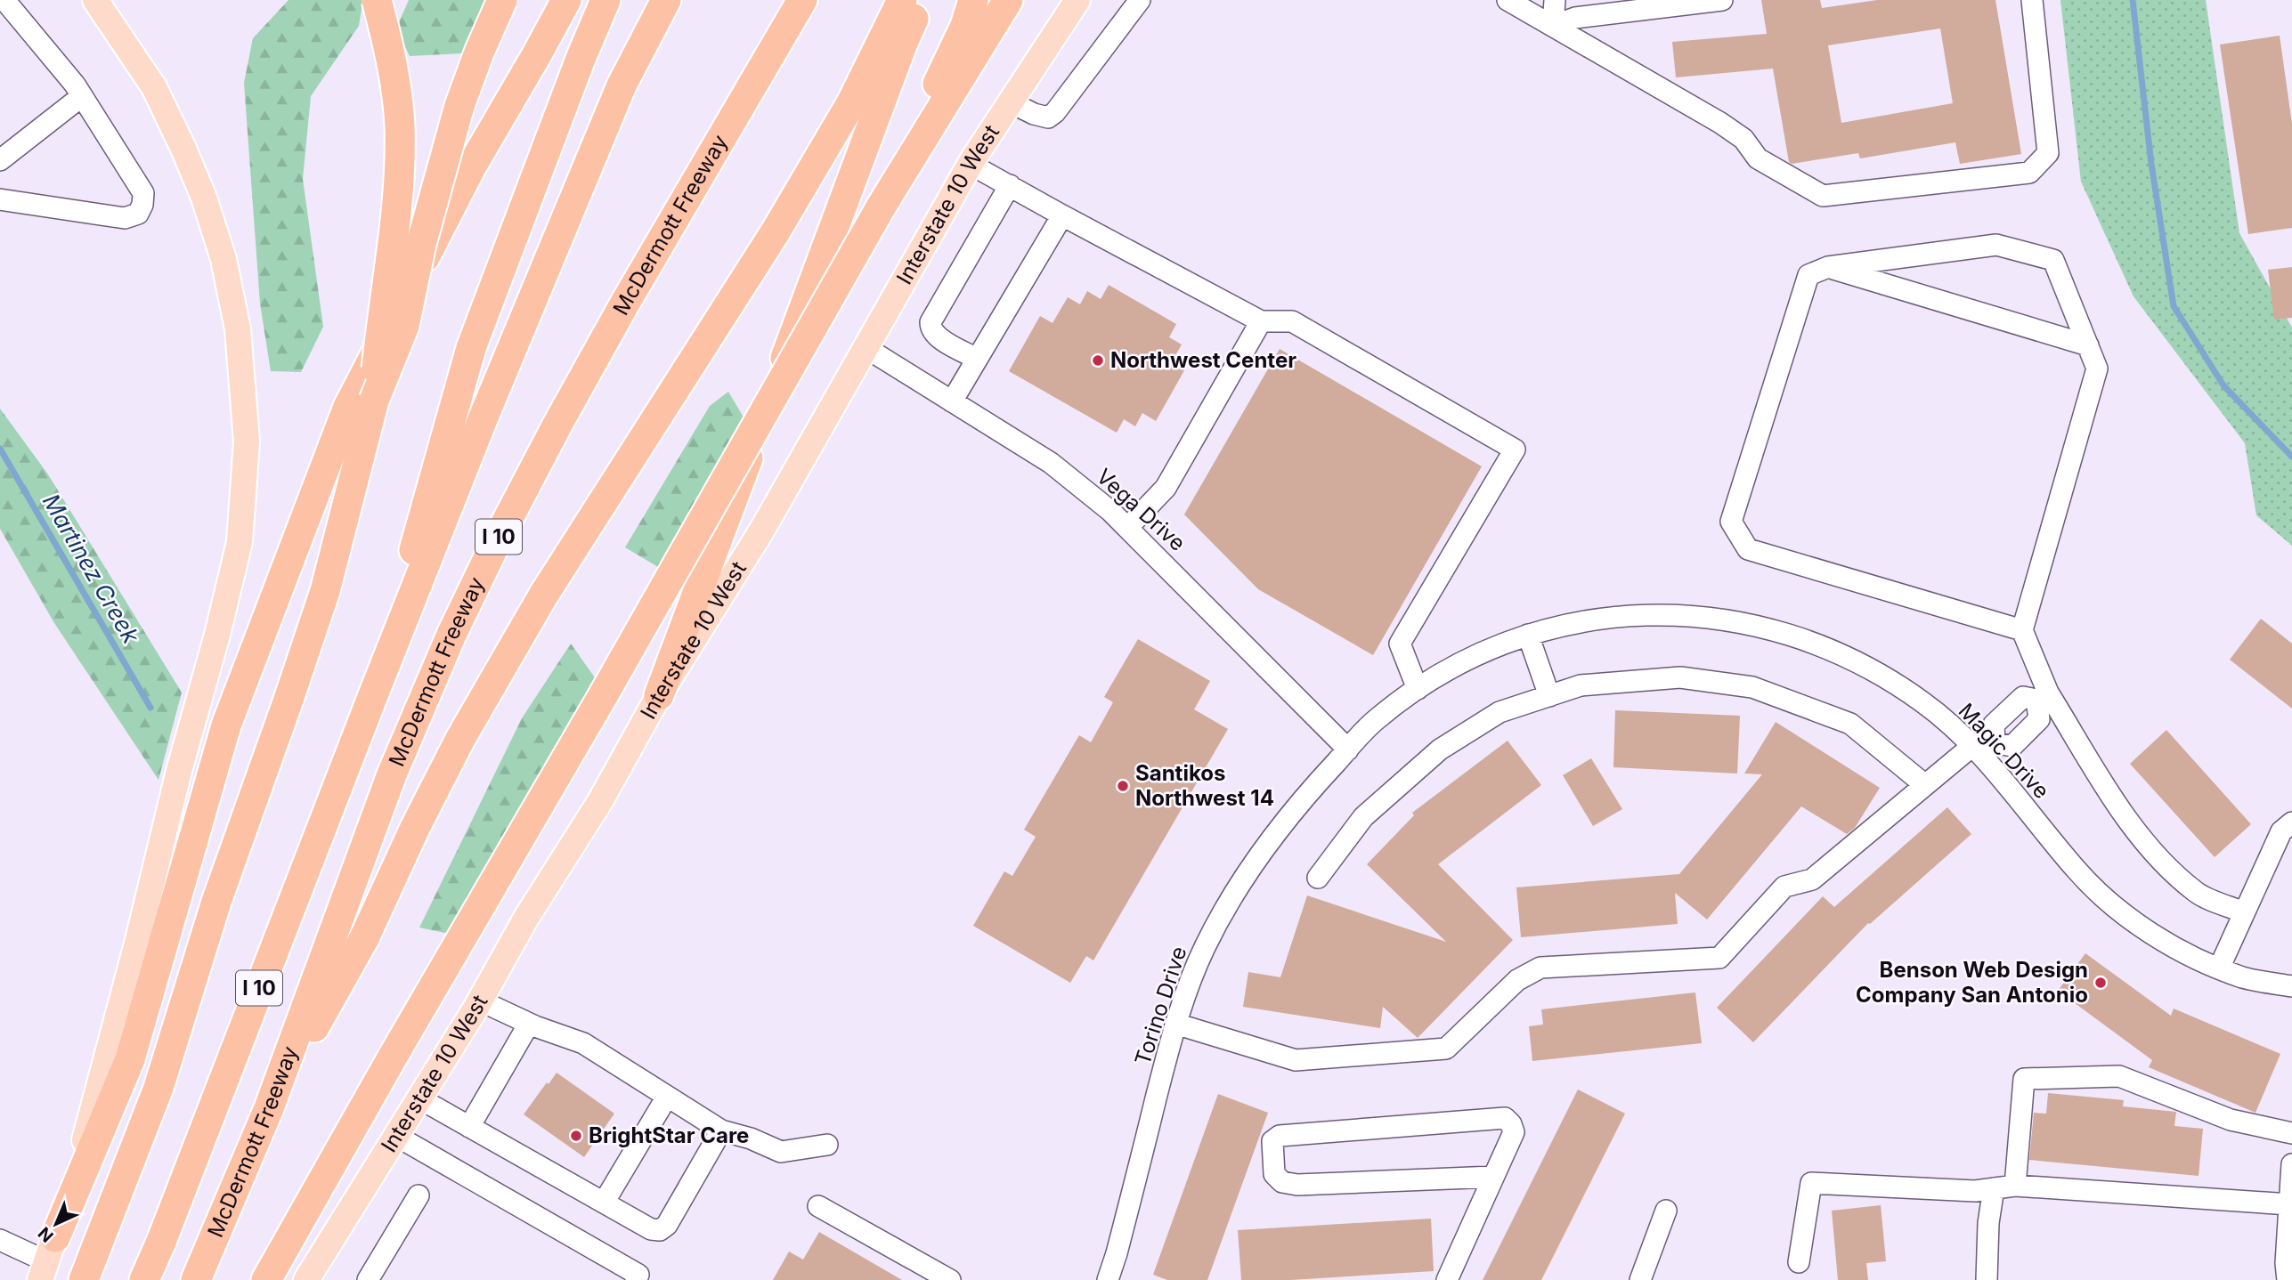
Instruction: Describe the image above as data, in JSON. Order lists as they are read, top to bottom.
{
  "streets": {
    "highway": ["McDermott Freeway", "I 10"],
    "main road": ["Interstate 10 West"],
    "street": ["Vega Drive", "Magic Drive", "Torino Drive"]
  },
  "crossings": [
    ["Interstate 10 West", "Vega Drive"],
    ["Vega Drive", "Magic Drive"],
    ["Vega Drive", "Torino Drive"],
    ["Magic Drive", "Torino Drive"]
  ],
  "water": ["Martinez Creek"],
  "places": [
    "Northwest Center",
    "Santikos Northwest 14",
    "Benson Web Design Company San Antonio",
    "BrightStar Care"
  ],
  "north": "bottom left"
}
